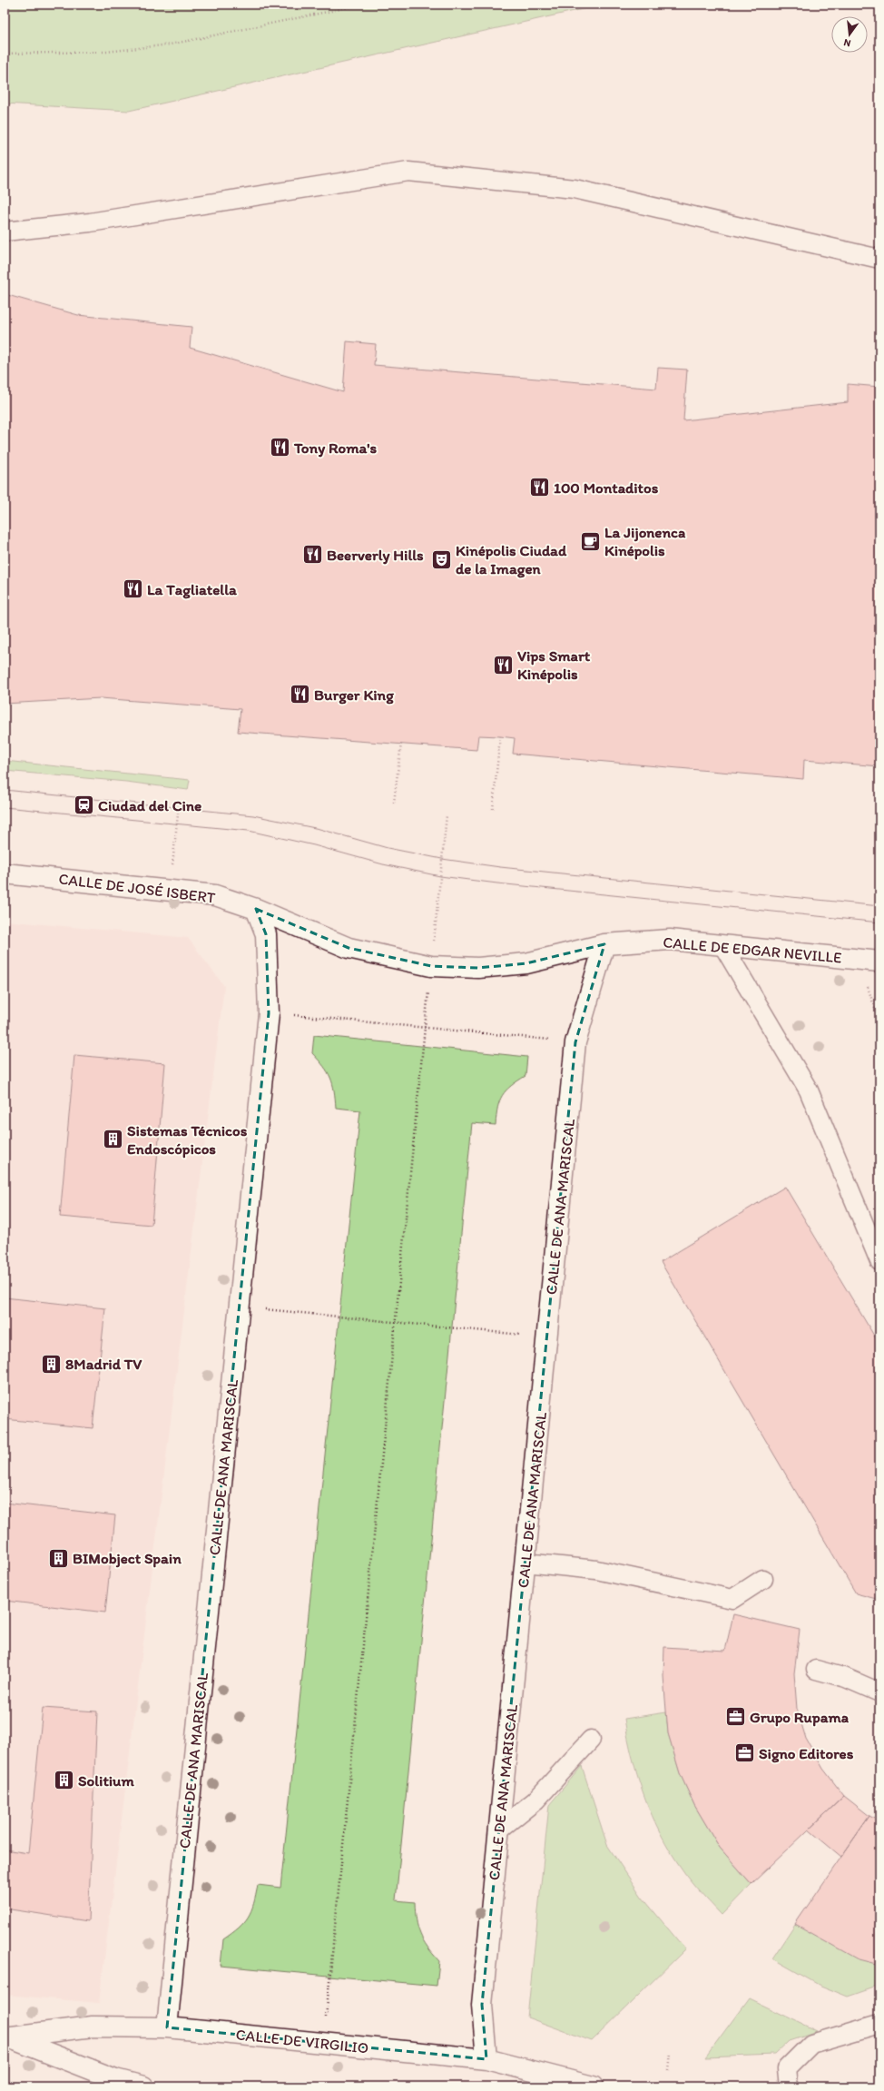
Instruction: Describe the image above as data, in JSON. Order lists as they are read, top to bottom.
{
  "streets": {
    "street": [
      "CALLE DE JOSÉ ISBERT",
      "CALLE DE EDGAR NEVILLE",
      "CALLE DE ANA MARISCAL",
      "CALLE DE VIRGILIO"
    ]
  },
  "crossings": [
    ["CALLE DE JOSÉ ISBERT", "CALLE DE EDGAR NEVILLE"],
    ["CALLE DE JOSÉ ISBERT", "CALLE DE ANA MARISCAL"],
    ["CALLE DE EDGAR NEVILLE", "CALLE DE ANA MARISCAL"],
    ["CALLE DE ANA MARISCAL", "CALLE DE VIRGILIO"]
  ],
  "places": {
    "restaurant": [
      "Tony Roma's",
      "100 Montaditos",
      "Beerverly Hills",
      "La Tagliatella",
      "Vips Smart Kinépolis",
      "Burger King"
    ],
    "cafe": ["La Jijonenca Kinépolis"],
    "theatre": ["Kinépolis Ciudad de la Imagen"],
    "station": ["Ciudad del Cine"],
    "building": [
      "Sistemas Técnicos Endoscópicos",
      "8Madrid TV",
      "BIMobject Spain",
      "Solitium"
    ],
    "office": ["Grupo Rupama", "Signo Editores"]
  },
  "north": "bottom"
}
